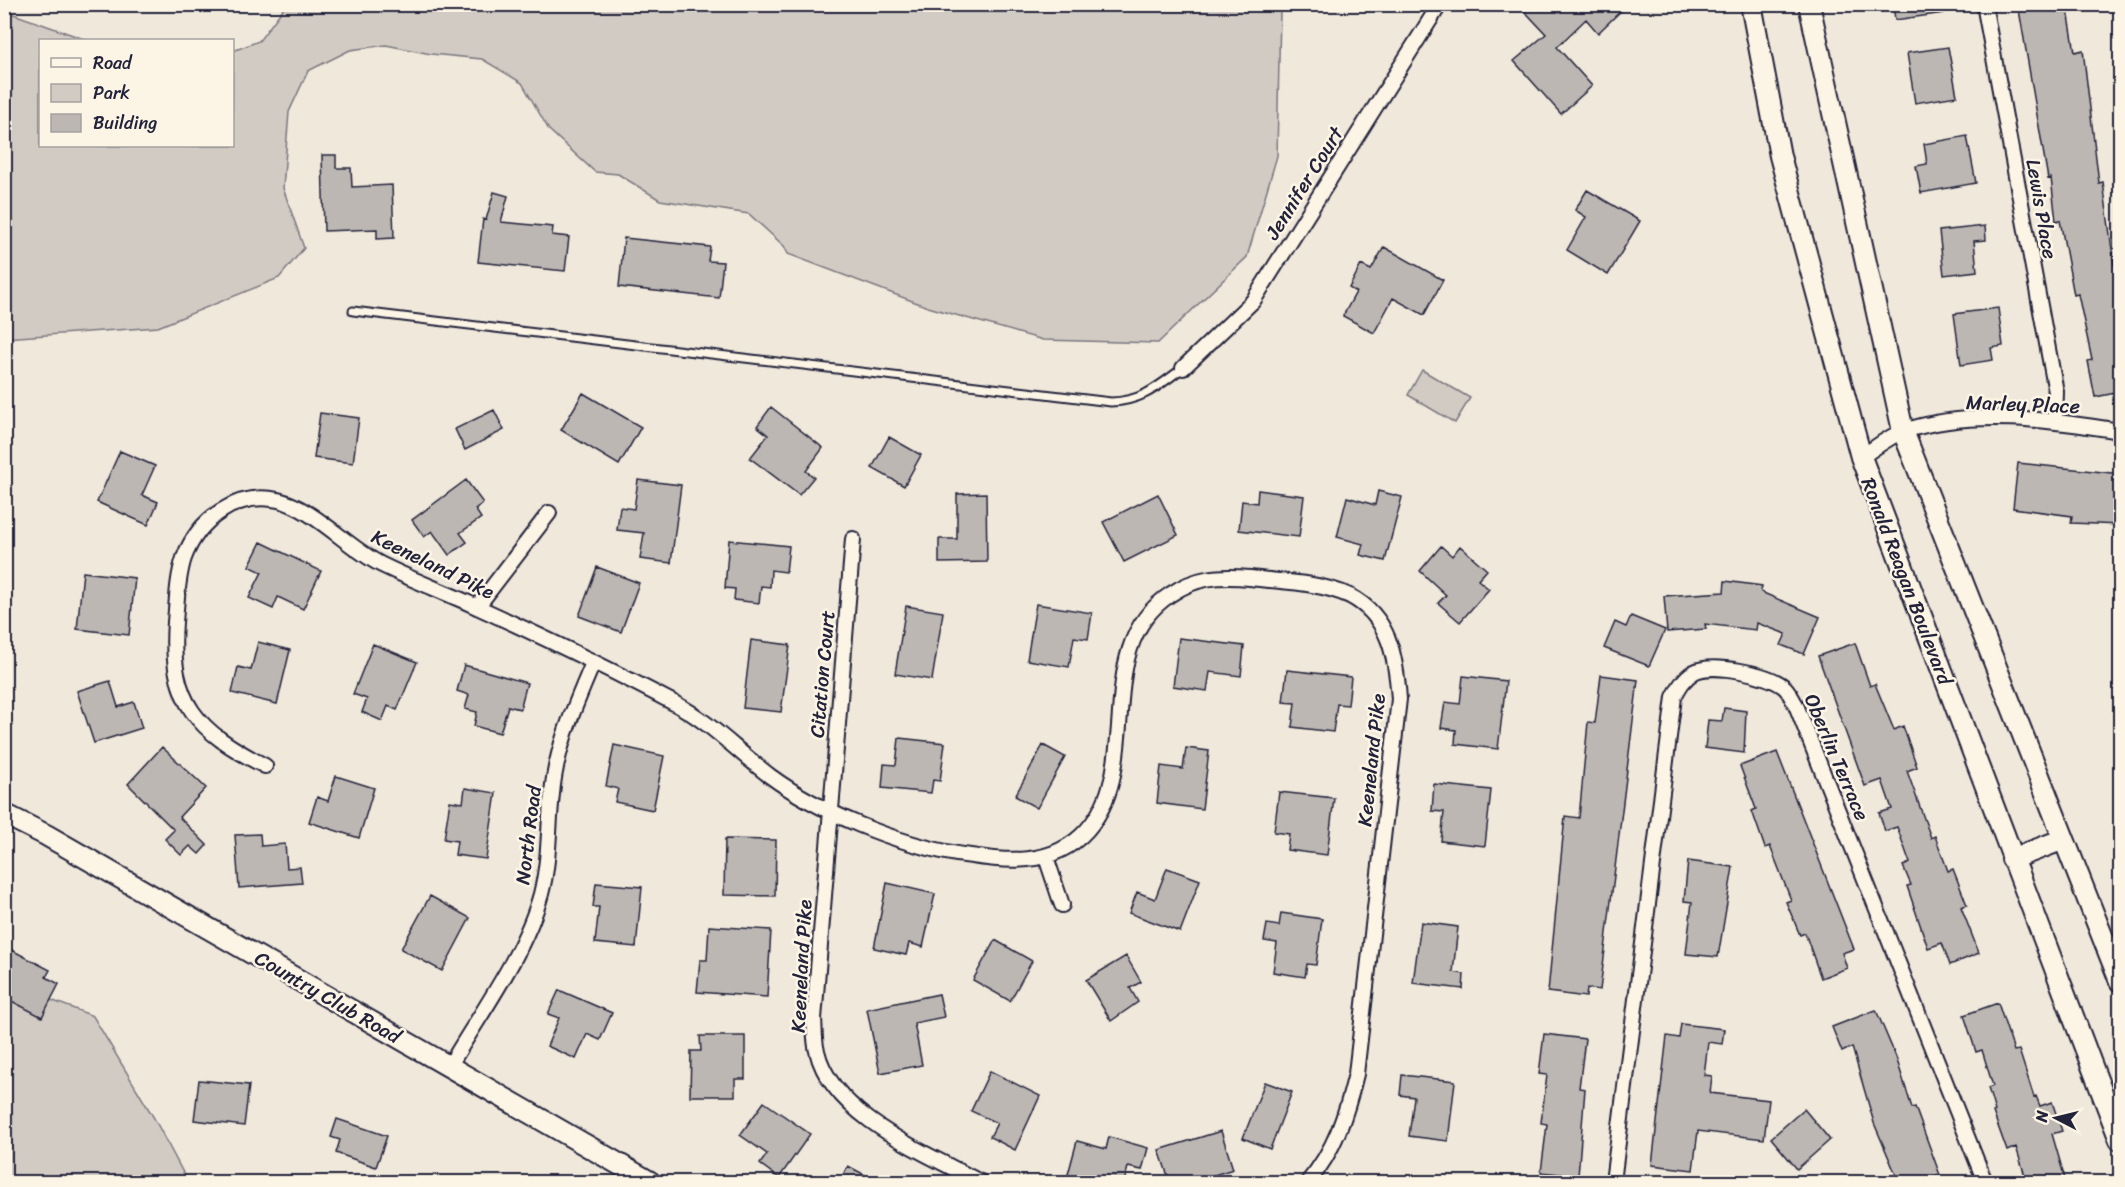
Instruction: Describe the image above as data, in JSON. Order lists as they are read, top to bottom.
{
  "streets": {
    "main road": ["Ronald Reagan Boulevard", "Country Club Road"],
    "street": [
      "Jennifer Court",
      "Lewis Place",
      "Marley Place",
      "Keeneland Pike",
      "Citation Court",
      "Oberlin Terrace",
      "North Road"
    ]
  },
  "crossings": [
    ["Lewis Place", "Marley Place"],
    ["Marley Place", "Ronald Reagan Boulevard"],
    ["Keeneland Pike", "Citation Court"],
    ["Keeneland Pike", "North Road"],
    ["North Road", "Country Club Road"]
  ],
  "legend": ["Road", "Park", "Building"],
  "north": "left"
}
